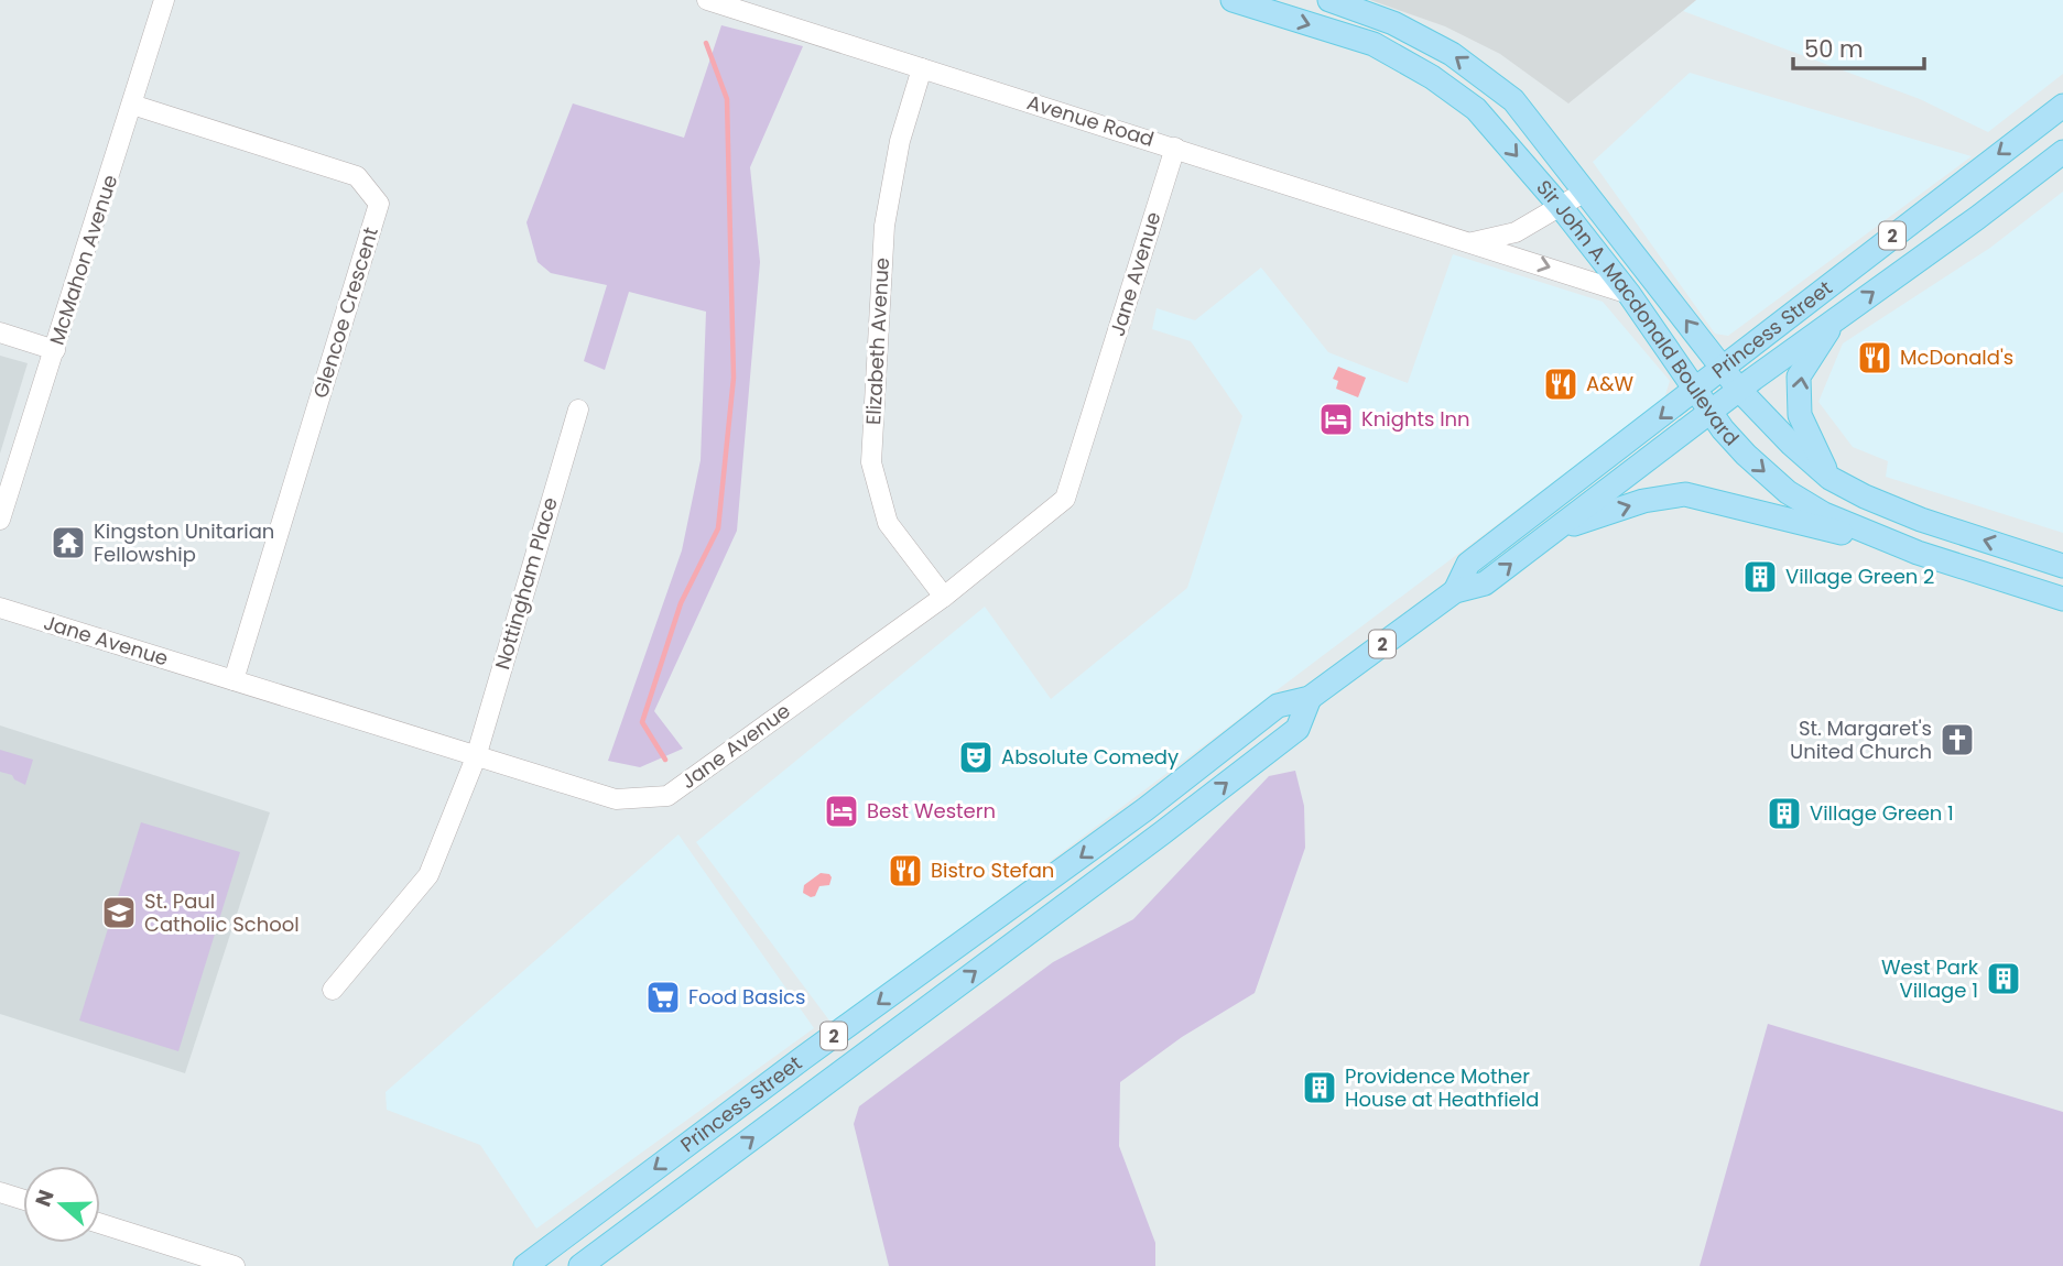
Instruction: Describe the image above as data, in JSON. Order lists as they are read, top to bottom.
{
  "streets": {
    "main road": ["2", "Sir John A. Macdonald Boulevard", "Princess Street"],
    "street": [
      "Avenue Road",
      "McMahon Avenue",
      "Jane Avenue",
      "Glencoe Crescent",
      "Elizabeth Avenue",
      "Nottingham Place"
    ]
  },
  "crossings": [
    ["Avenue Road", "Jane Avenue"],
    ["Avenue Road", "Sir John A. Macdonald Boulevard"],
    ["Avenue Road", "Elizabeth Avenue"],
    ["McMahon Avenue", "Glencoe Crescent"],
    ["Jane Avenue", "Glencoe Crescent"],
    ["Jane Avenue", "Elizabeth Avenue"],
    ["Jane Avenue", "Nottingham Place"],
    ["Sir John A. Macdonald Boulevard", "Princess Street"]
  ],
  "places": {
    "restaurant": ["McDonald's", "A&W", "Bistro Stefan"],
    "hotel": ["Knights Inn", "Best Western"],
    "temple": ["Kingston Unitarian Fellowship"],
    "building": [
      "Village Green 2",
      "Village Green 1",
      "West Park Village 1",
      "Providence Mother House at Heathfield"
    ],
    "church": ["St. Margaret's United Church"],
    "theatre": ["Absolute Comedy"],
    "school or university": ["St. Paul Catholic School"],
    "supermarket": ["Food Basics"]
  },
  "scale_bar": "50 m",
  "north": "left"
}
